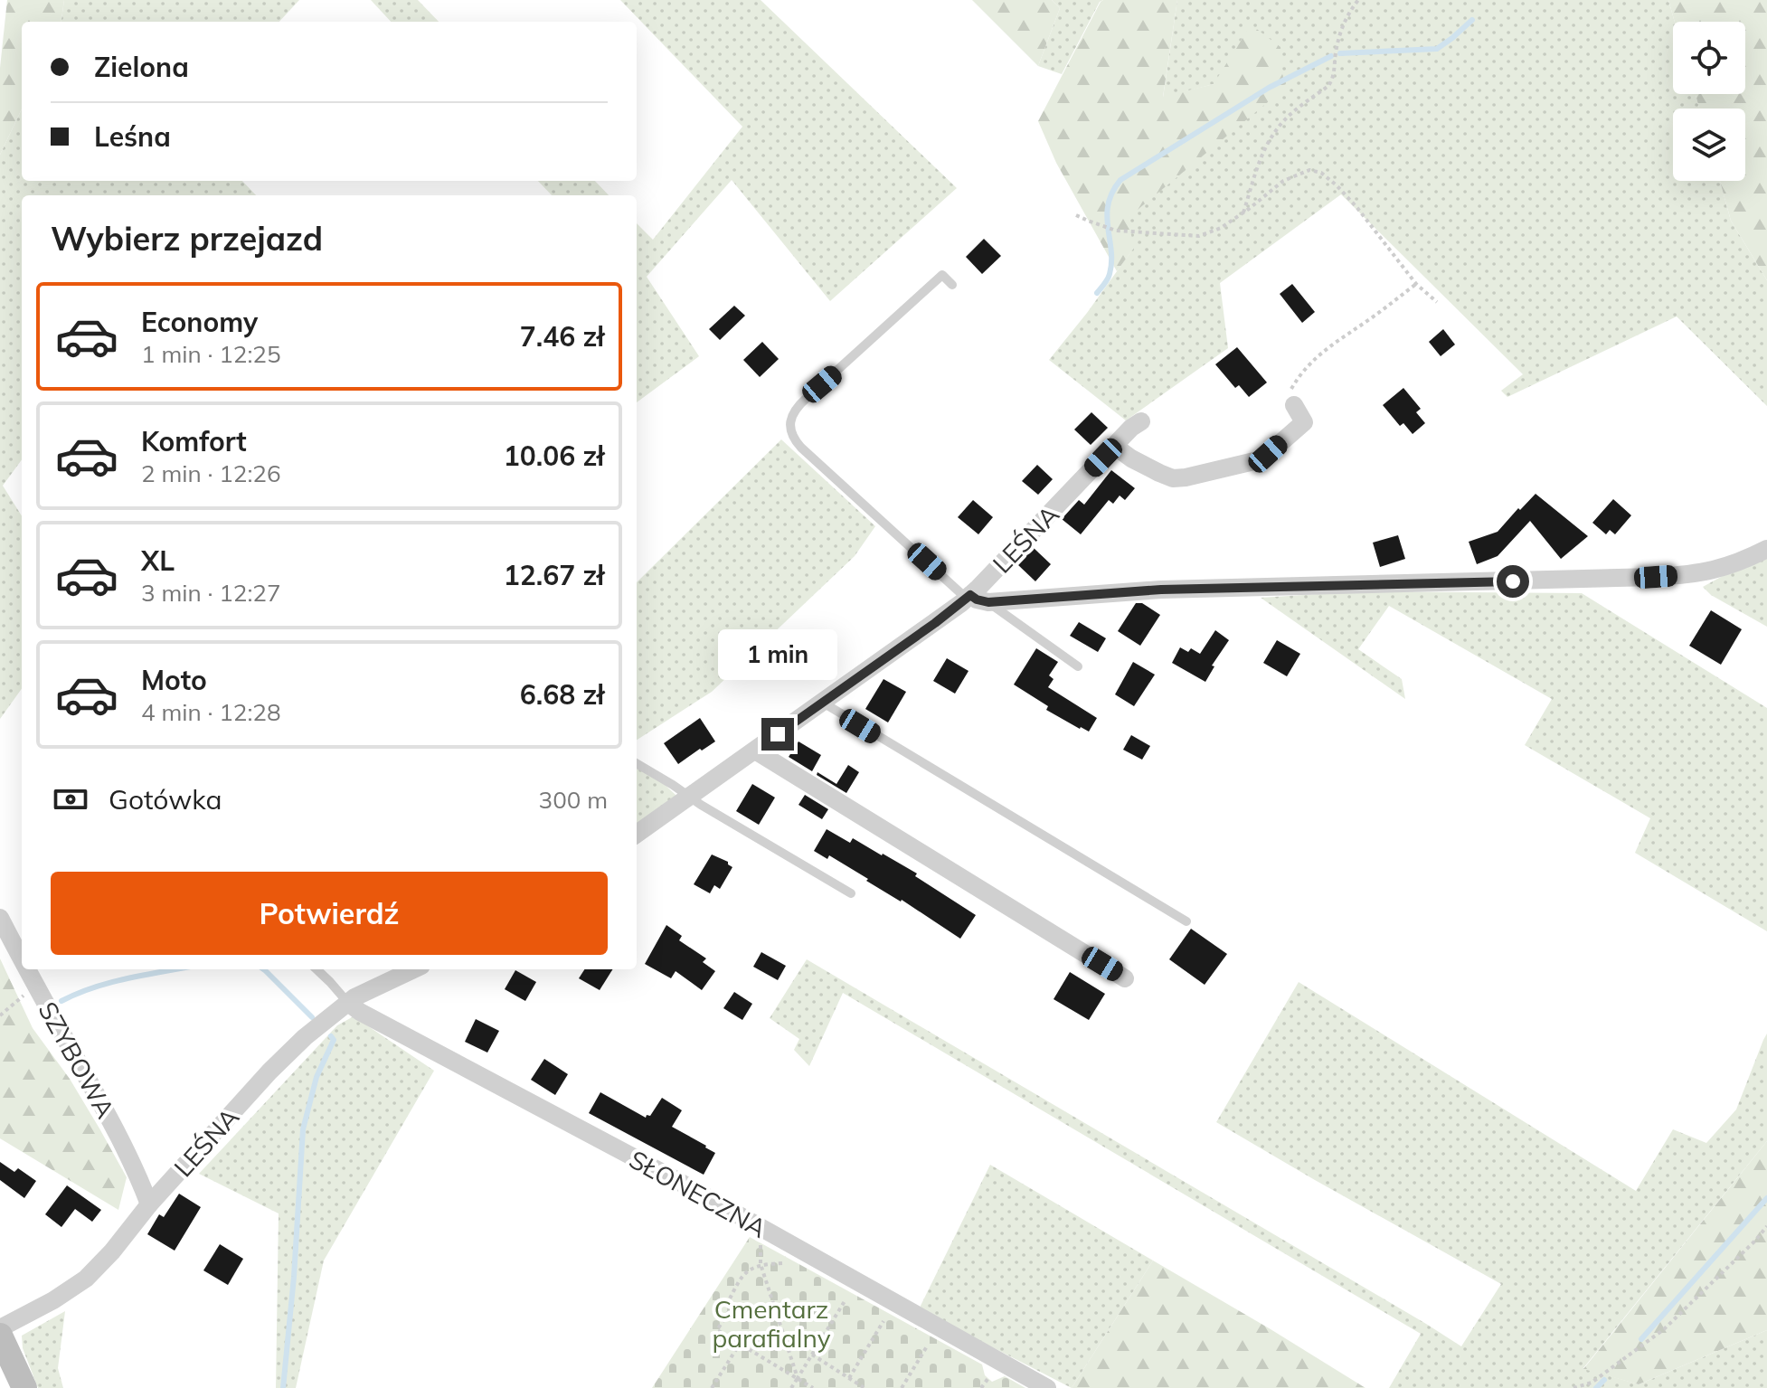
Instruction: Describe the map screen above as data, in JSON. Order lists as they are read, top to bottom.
{
  "streets": {
    "street": ["LEŚNA", "SZYBOWA", "SŁONECZNA"]
  },
  "crossings": [
    ["LEŚNA", "SZYBOWA"],
    ["LEŚNA", "SŁONECZNA"]
  ],
  "parks": ["Cmentarz parafialny"],
  "page": {
    "banner": ["Zielona", "Leśna"],
    "heading": "Wybierz przejazd",
    "list": [
      {
        "name": "Economy",
        "note": "1 min · 12:25",
        "value": "7.46 zł"
      },
      {
        "name": "Komfort",
        "note": "2 min · 12:26",
        "value": "10.06 zł"
      },
      {
        "name": "XL",
        "note": "3 min · 12:27",
        "value": "12.67 zł"
      },
      {
        "name": "Moto",
        "note": "4 min · 12:28",
        "value": "6.68 zł"
      }
    ],
    "bubble": "1 min",
    "pay": ["Gotówka", "300 m"],
    "buttons": "Potwierdź"
  }
}
